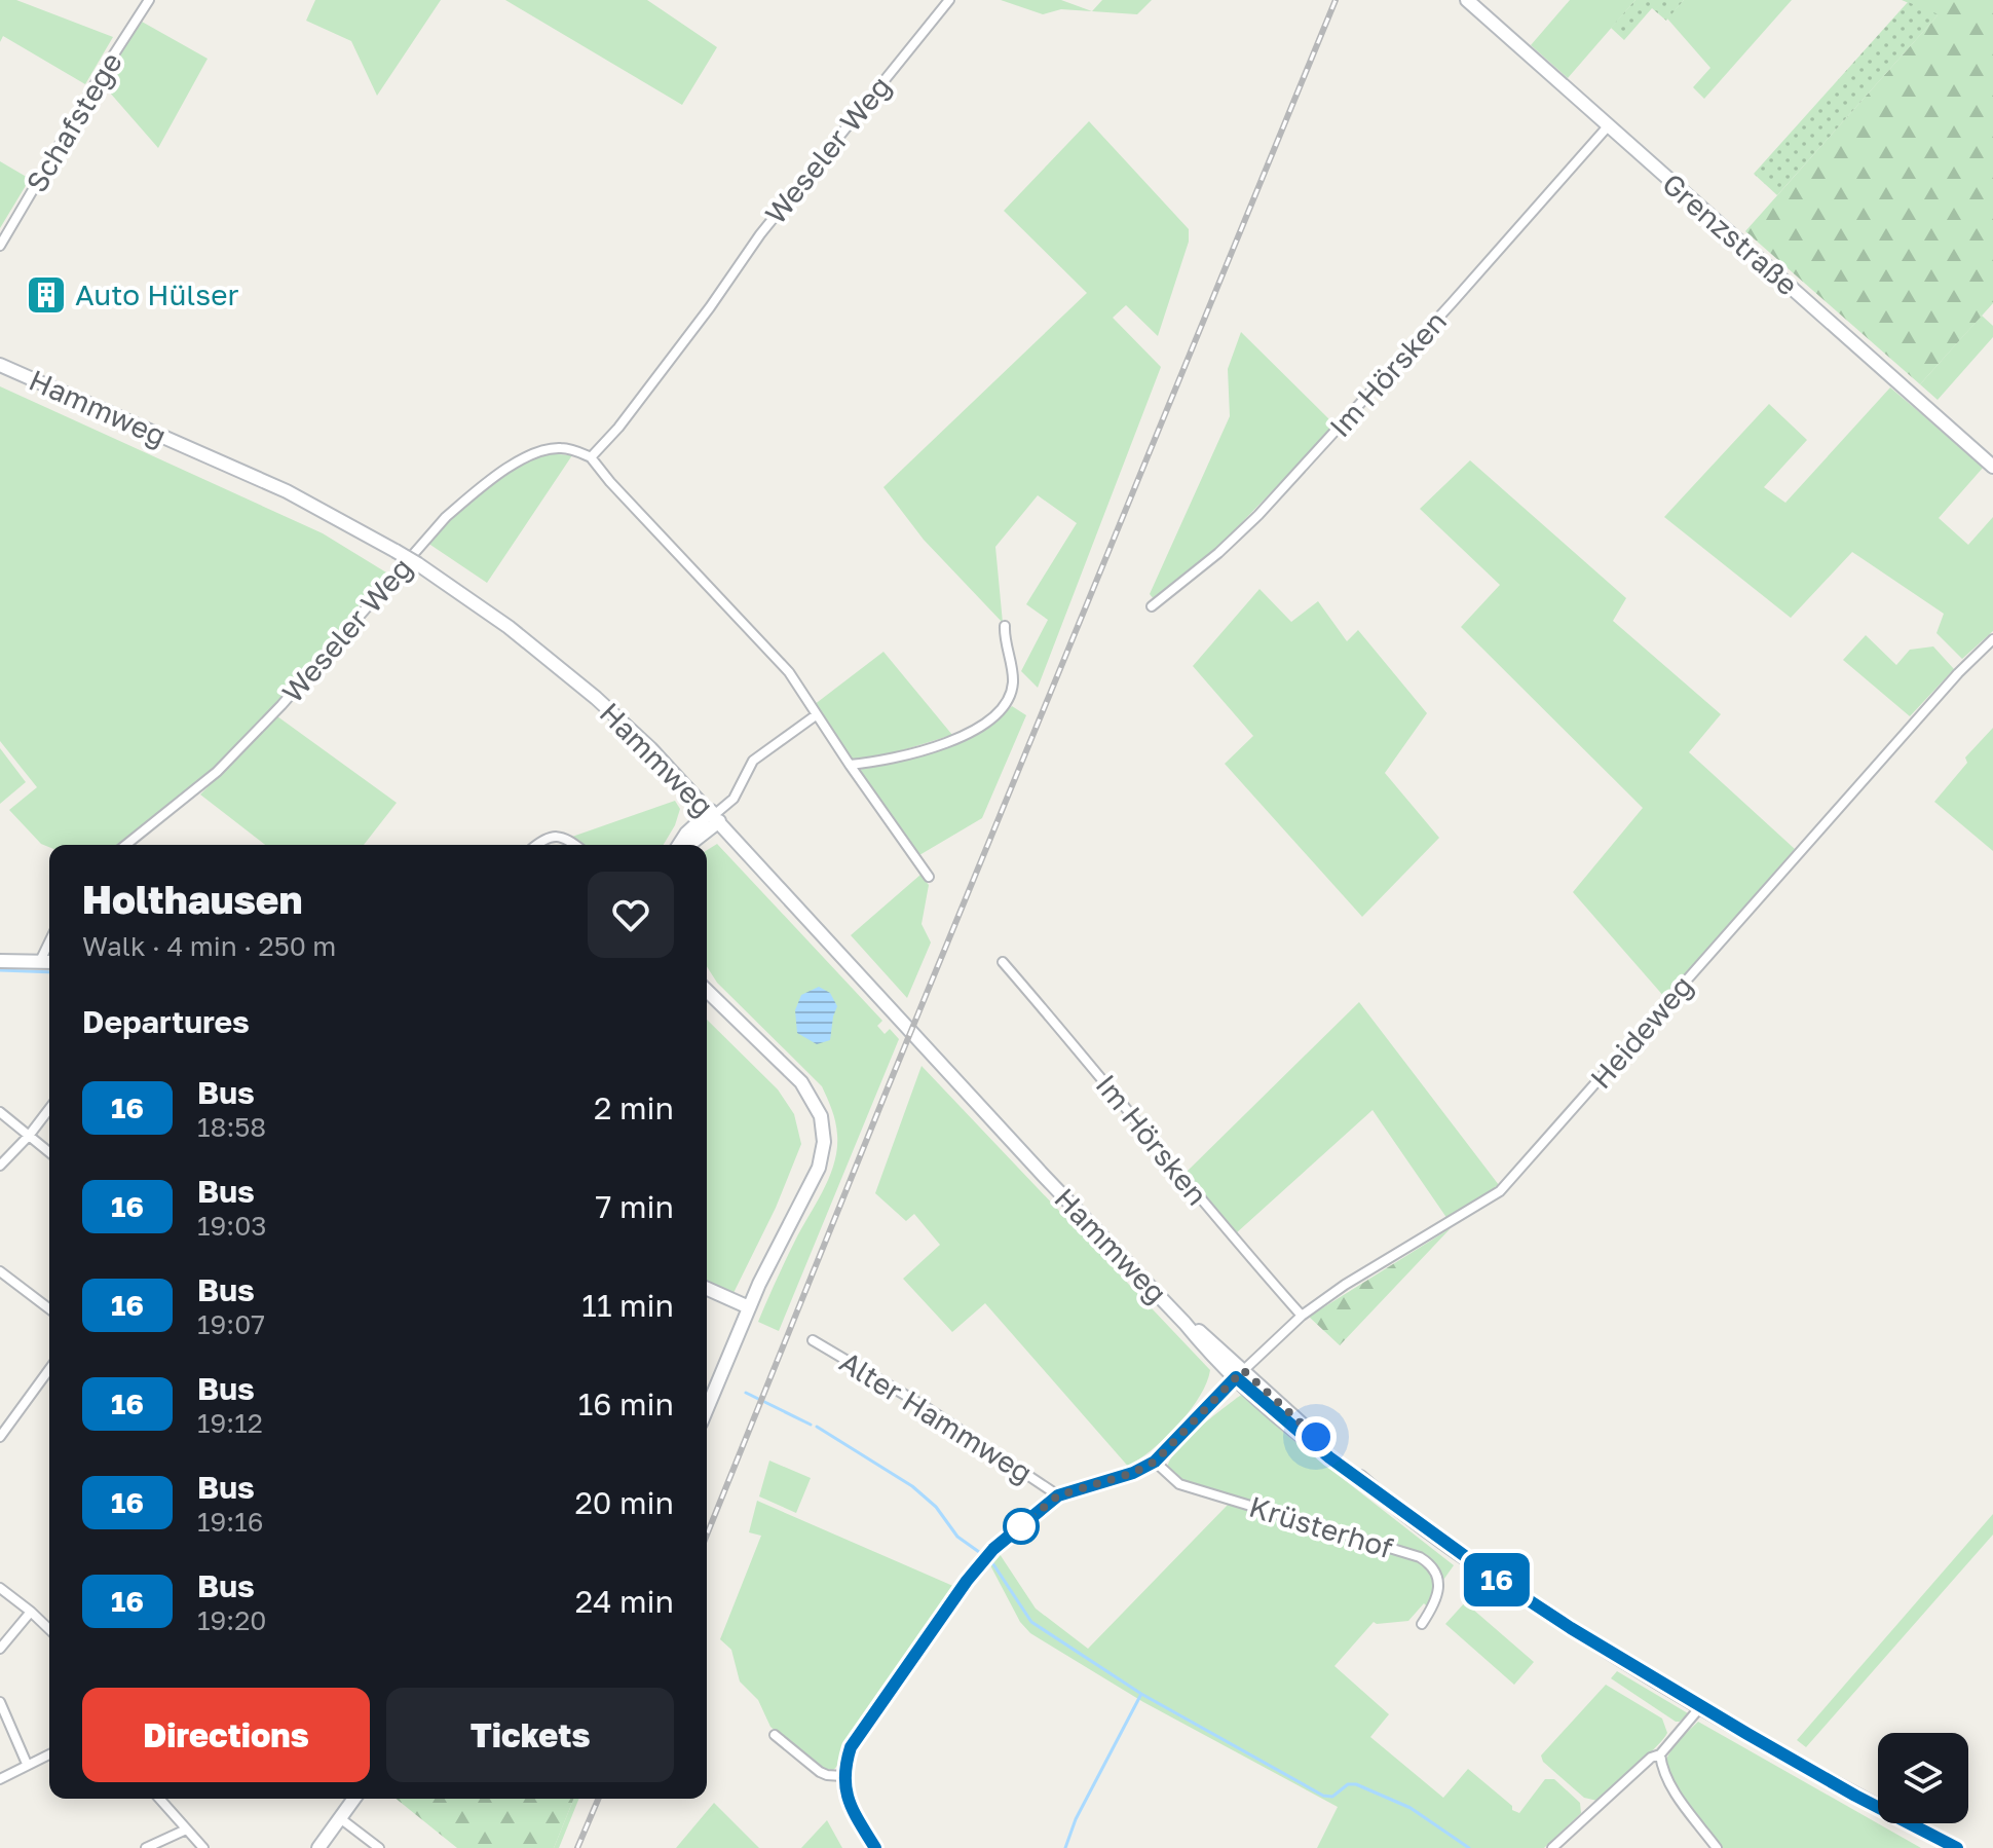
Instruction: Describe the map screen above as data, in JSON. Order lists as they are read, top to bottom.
{
  "streets": {
    "main road": ["Grenzstraße", "Hammweg"],
    "street": [
      "Schafstege",
      "Weseler Weg",
      "Im Hörsken",
      "Heideweg",
      "Alter Hammweg",
      "Krüsterhof"
    ]
  },
  "crossings": [
    ["Grenzstraße", "Im Hörsken"],
    ["Im Hörsken", "Heideweg"],
    ["Hammweg", "Heideweg"],
    ["Heideweg", "Krüsterhof"]
  ],
  "places": {
    "building": ["Auto Hülser"]
  },
  "lines": ["bus line 16"],
  "page": {
    "on_map": "16",
    "heading": [
      ["Holthausen", "Walk · 4 min · 250 m"],
      "Departures"
    ],
    "list": [
      {
        "mark": "16",
        "name": "Bus",
        "note": "18:58",
        "value": "2 min"
      },
      {
        "mark": "16",
        "name": "Bus",
        "note": "19:03",
        "value": "7 min"
      },
      {
        "mark": "16",
        "name": "Bus",
        "note": "19:07",
        "value": "11 min"
      },
      {
        "mark": "16",
        "name": "Bus",
        "note": "19:12",
        "value": "16 min"
      },
      {
        "mark": "16",
        "name": "Bus",
        "note": "19:16",
        "value": "20 min"
      },
      {
        "mark": "16",
        "name": "Bus",
        "note": "19:20",
        "value": "24 min"
      }
    ],
    "buttons": ["Directions", "Tickets"]
  }
}
